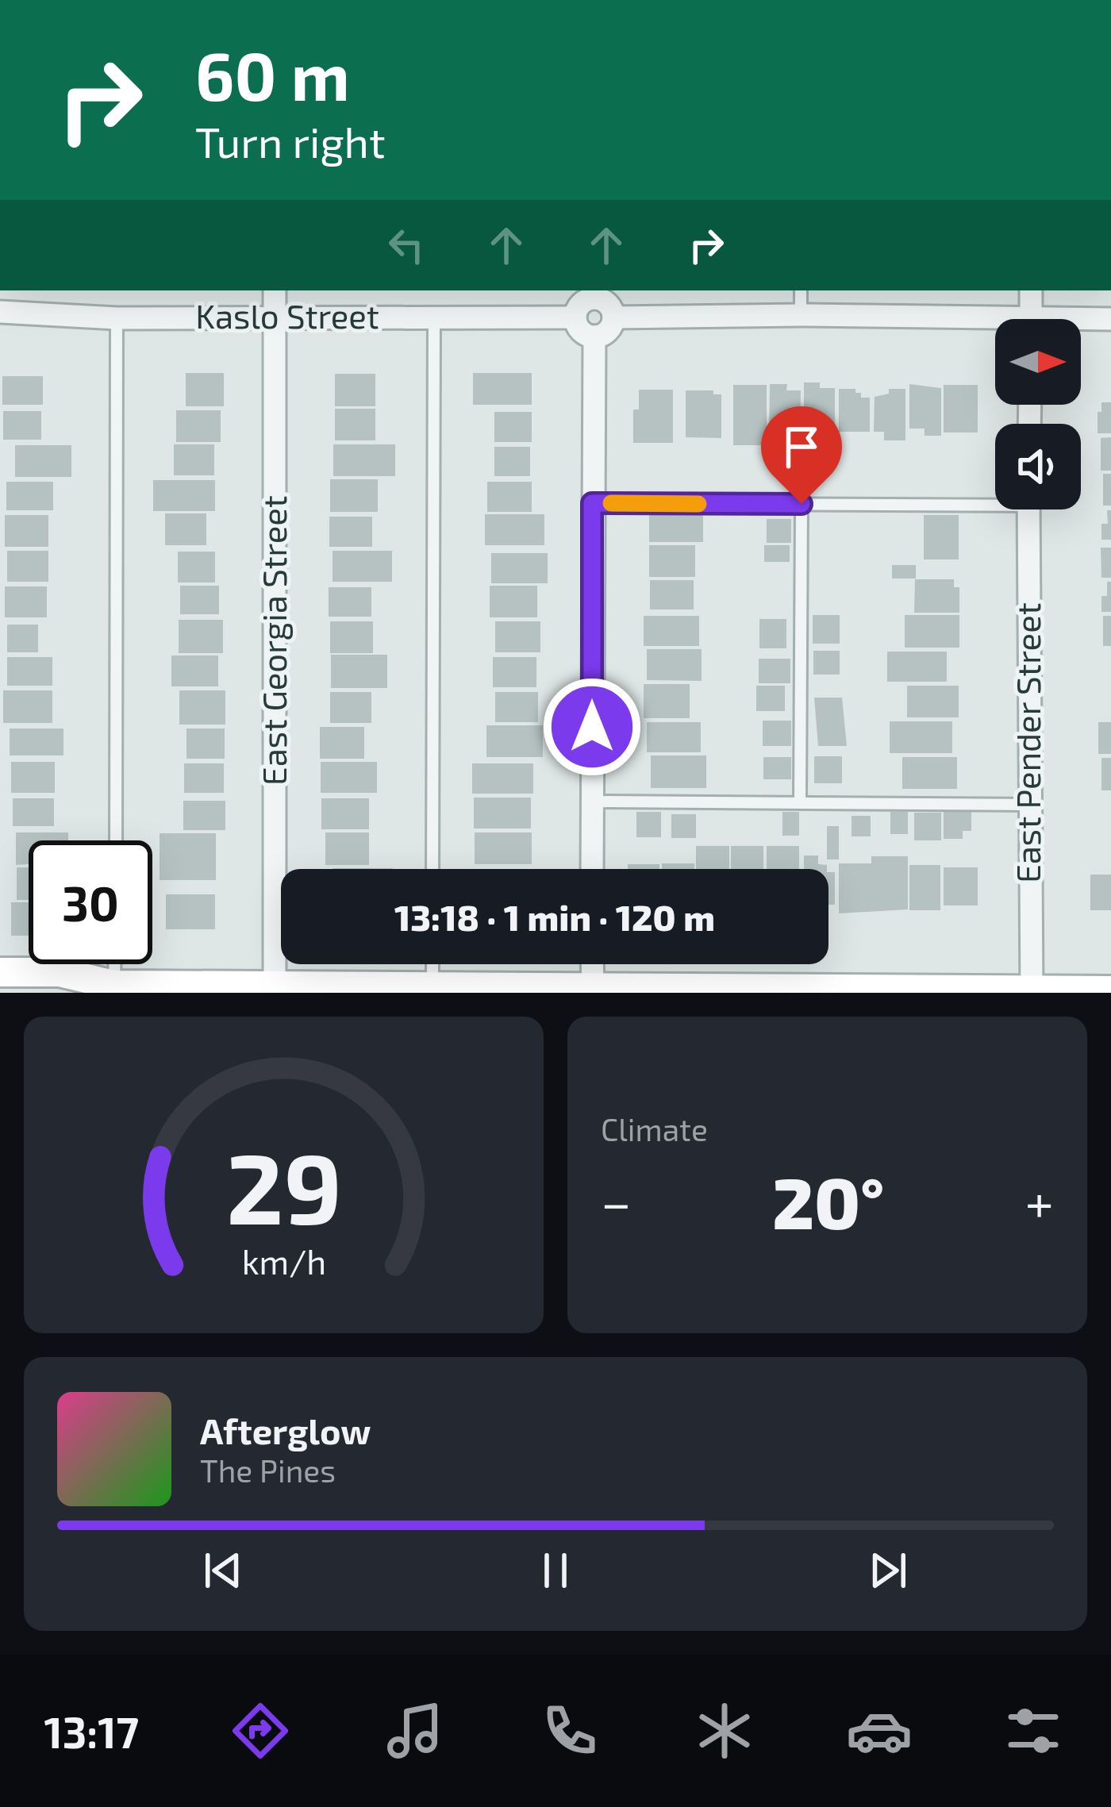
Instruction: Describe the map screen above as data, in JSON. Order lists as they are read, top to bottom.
{
  "streets": {
    "street": ["Kaslo Street", "East Georgia Street", "East Pender Street"]
  },
  "crossings": [
    ["Kaslo Street", "East Georgia Street"]
  ],
  "north": "right",
  "page": {
    "turn": ["60 m", "Turn right"],
    "limit": "30",
    "trip": "13:18 · 1 min · 120 m",
    "tile": "Climate",
    "heat": ["−", "20°", "+"],
    "song": ["Afterglow", "The Pines"],
    "tabs": "13:17",
    "gauge": ["29", "km/h"]
  }
}
